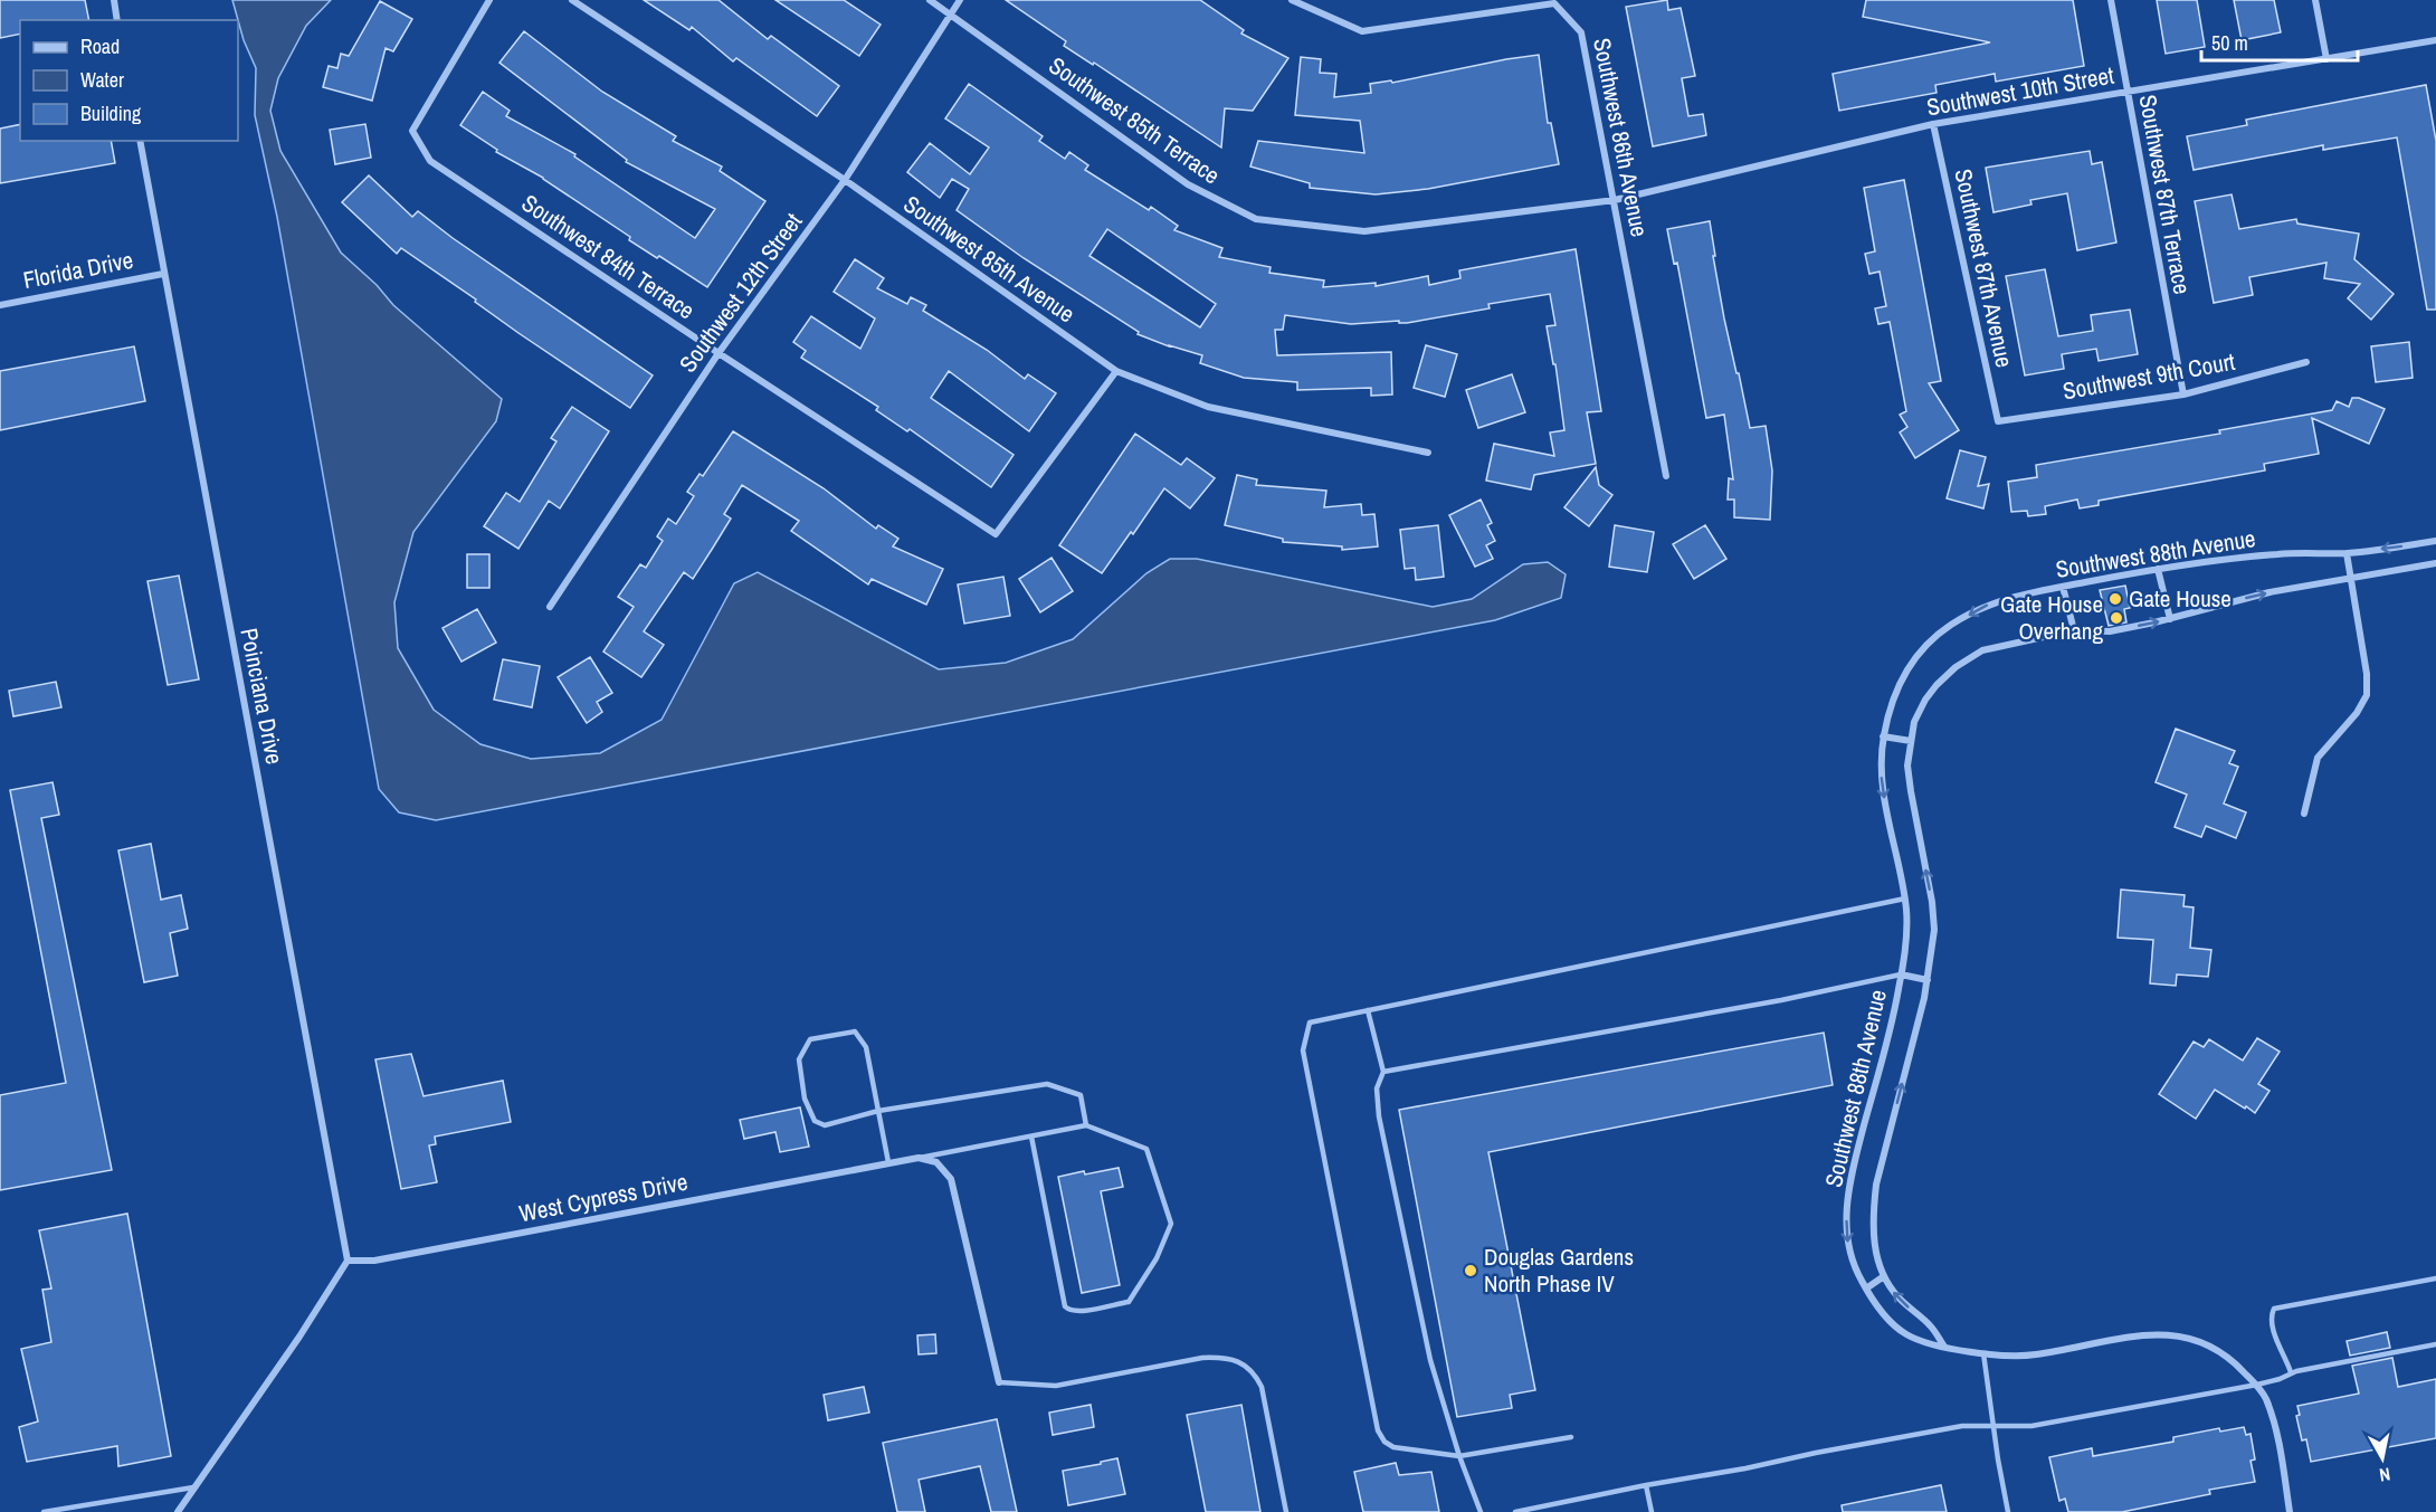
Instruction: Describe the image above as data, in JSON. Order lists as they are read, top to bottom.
{
  "streets": {
    "street": [
      "Southwest 10th Street",
      "Southwest 85th Terrace",
      "Southwest 86th Avenue",
      "Southwest 87th Terrace",
      "Southwest 84th Terrace",
      "Southwest 85th Avenue",
      "Southwest 87th Avenue",
      "Florida Drive",
      "Southwest 12th Street",
      "Southwest 9th Court",
      "Southwest 88th Avenue",
      "Poinciana Drive",
      "West Cypress Drive"
    ]
  },
  "crossings": [
    ["Southwest 10th Street", "Southwest 85th Terrace"],
    ["Southwest 10th Street", "Southwest 86th Avenue"],
    ["Southwest 10th Street", "Southwest 87th Terrace"],
    ["Southwest 10th Street", "Southwest 87th Avenue"],
    ["Southwest 85th Terrace", "Southwest 86th Avenue"],
    ["Southwest 85th Terrace", "Southwest 12th Street"],
    ["Southwest 87th Terrace", "Southwest 9th Court"],
    ["Southwest 84th Terrace", "Southwest 85th Avenue"],
    ["Southwest 84th Terrace", "Southwest 12th Street"],
    ["Southwest 85th Avenue", "Southwest 12th Street"],
    ["Southwest 87th Avenue", "Southwest 9th Court"],
    ["Florida Drive", "Poinciana Drive"],
    ["Poinciana Drive", "West Cypress Drive"]
  ],
  "places": ["Gate House", "Gate House Overhang", "Douglas Gardens North Phase IV"],
  "legend": ["Road", "Water", "Building"],
  "scale_bar": "50 m",
  "north": "bottom"
}
